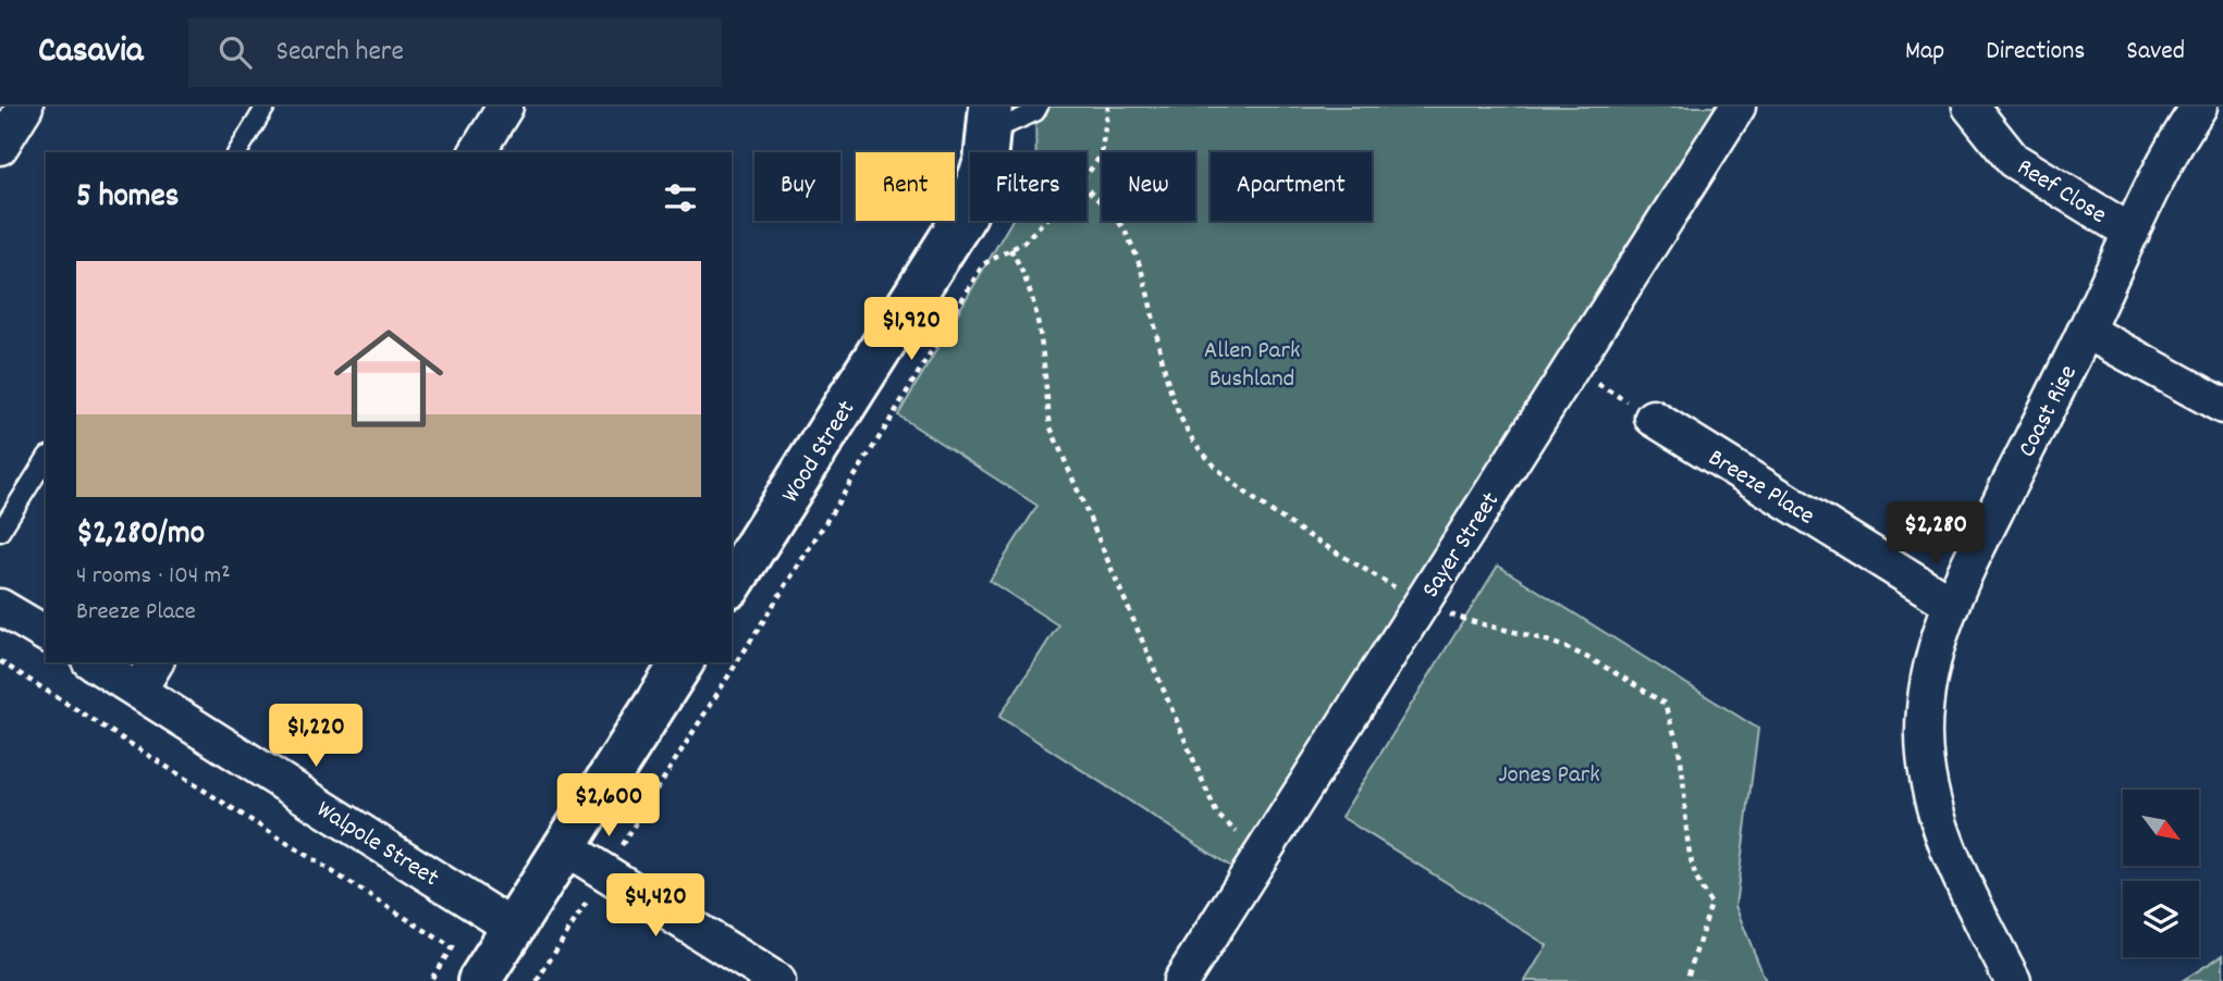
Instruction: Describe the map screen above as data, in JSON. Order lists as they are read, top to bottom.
{
  "streets": {
    "street": [
      "Reef Close",
      "Coast Rise",
      "Wood Street",
      "Breeze Place",
      "Sayer Street",
      "Walpole Street"
    ]
  },
  "crossings": [
    ["Reef Close", "Coast Rise"],
    ["Coast Rise", "Breeze Place"]
  ],
  "parks": ["Allen Park Bushland", "Jones Park"],
  "north": "bottom right",
  "page": {
    "header": "Casavia",
    "search": "Search here",
    "nav": ["Map", "Directions", "Saved"],
    "chip": [
      "Buy",
      "Rent",
      "Filters",
      "New",
      "Apartment"
    ],
    "heading": "5 homes",
    "list": [
      {
        "name": "$2,280/mo",
        "note": "4 rooms · 104 m² · Breeze Place"
      }
    ],
    "price": [
      "$1,920",
      "$2,280",
      "$1,220",
      "$2,600",
      "$4,420"
    ]
  }
}
